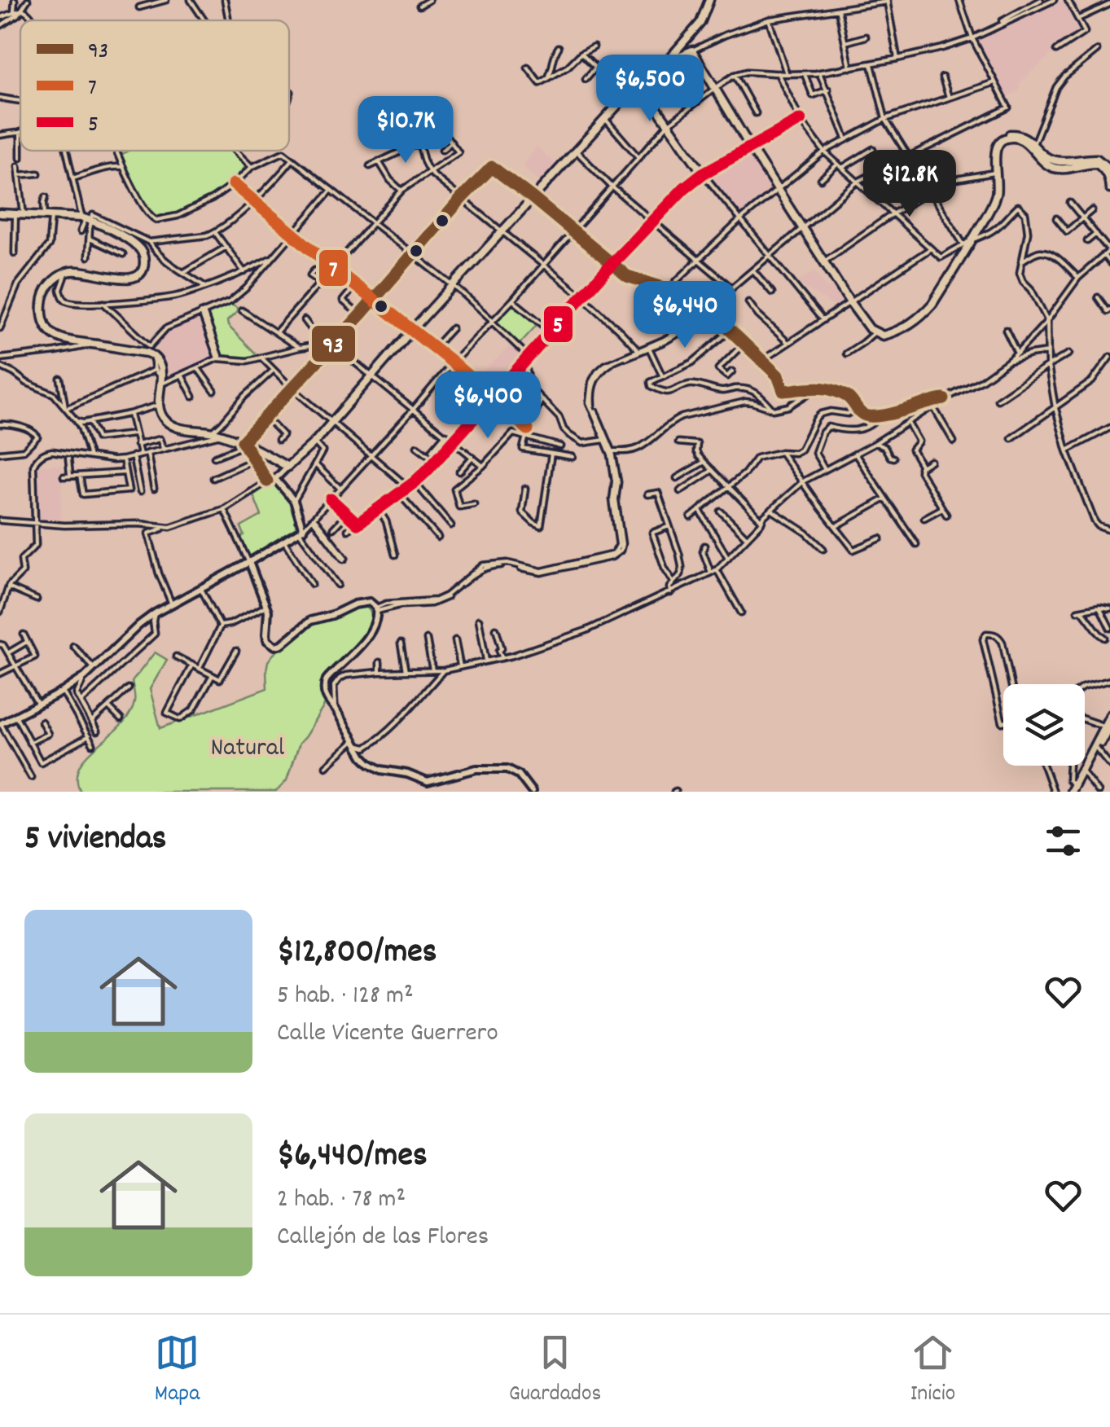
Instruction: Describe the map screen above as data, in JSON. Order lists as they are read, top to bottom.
{
  "parks": ["Natural"],
  "lines": ["transit line 5", "transit line 93", "transit line 7"],
  "legend": ["93", "7", "5"],
  "page": {
    "price": [
      "$6,500",
      "$10.7K",
      "$12.8K",
      "$6,440",
      "$6,400"
    ],
    "heading": "5 viviendas",
    "list": [
      {
        "name": "$12,800/mes",
        "note": "5 hab. · 128 m² · Calle Vicente Guerrero"
      },
      {
        "name": "$6,440/mes",
        "note": "2 hab. · 78 m² · Callejón de las Flores"
      }
    ],
    "tabs": ["Mapa", "Guardados", "Inicio"]
  }
}
